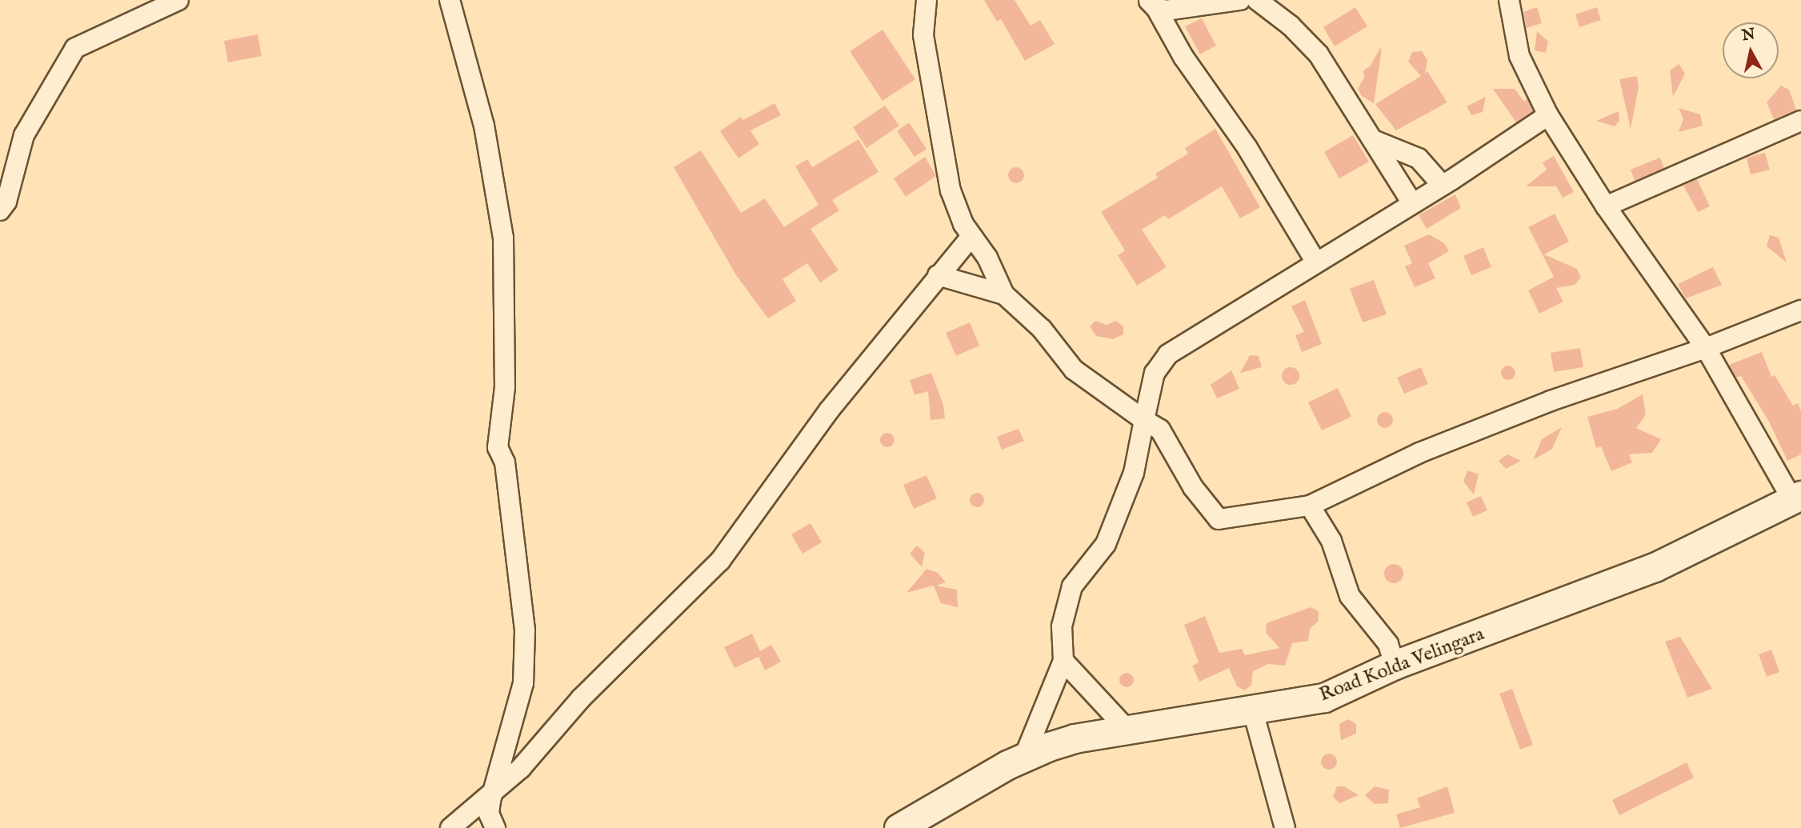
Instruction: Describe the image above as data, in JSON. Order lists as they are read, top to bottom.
{
  "streets": {
    "main road": ["Road Kolda Velingara"]
  },
  "north": "top"
}
